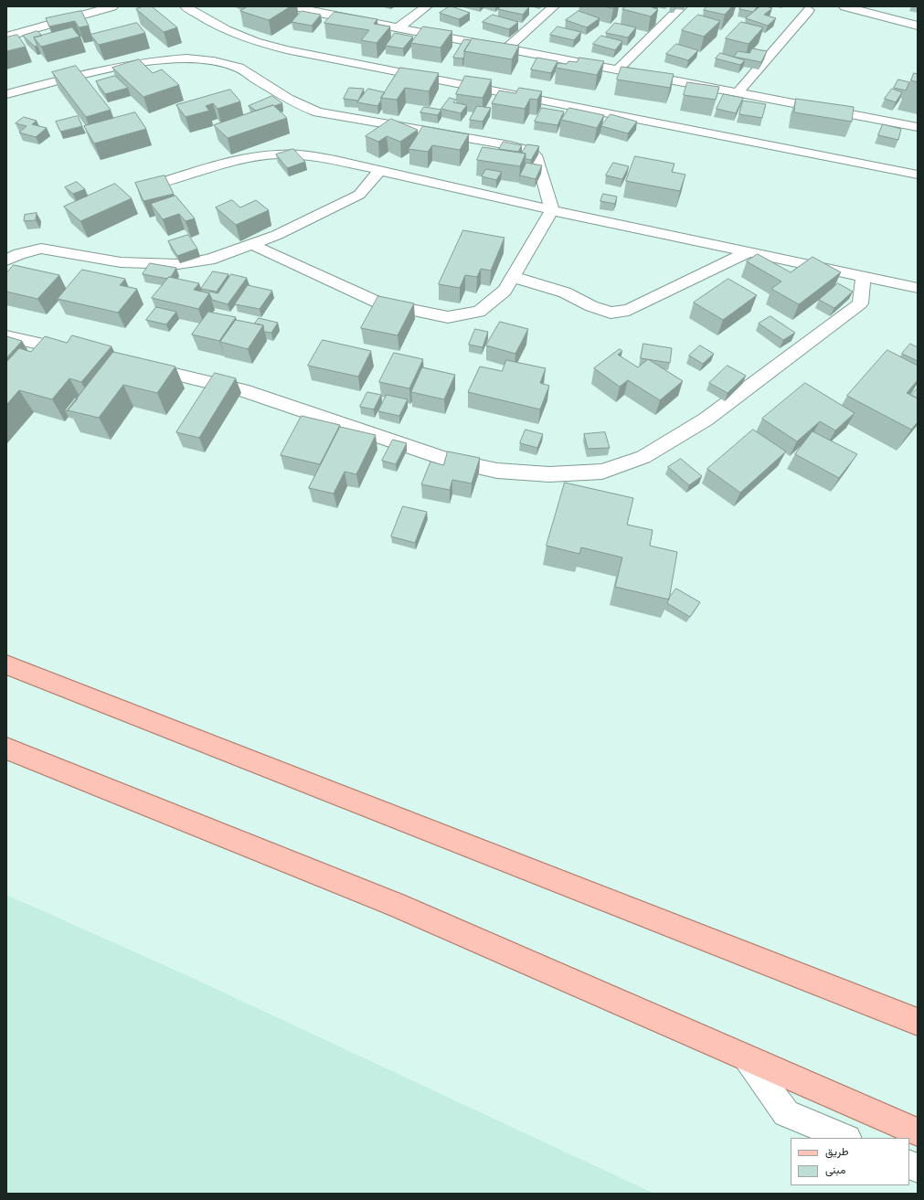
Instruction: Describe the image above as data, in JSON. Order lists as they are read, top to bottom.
{
  "legend": ["طريق", "مبنى"]
}
